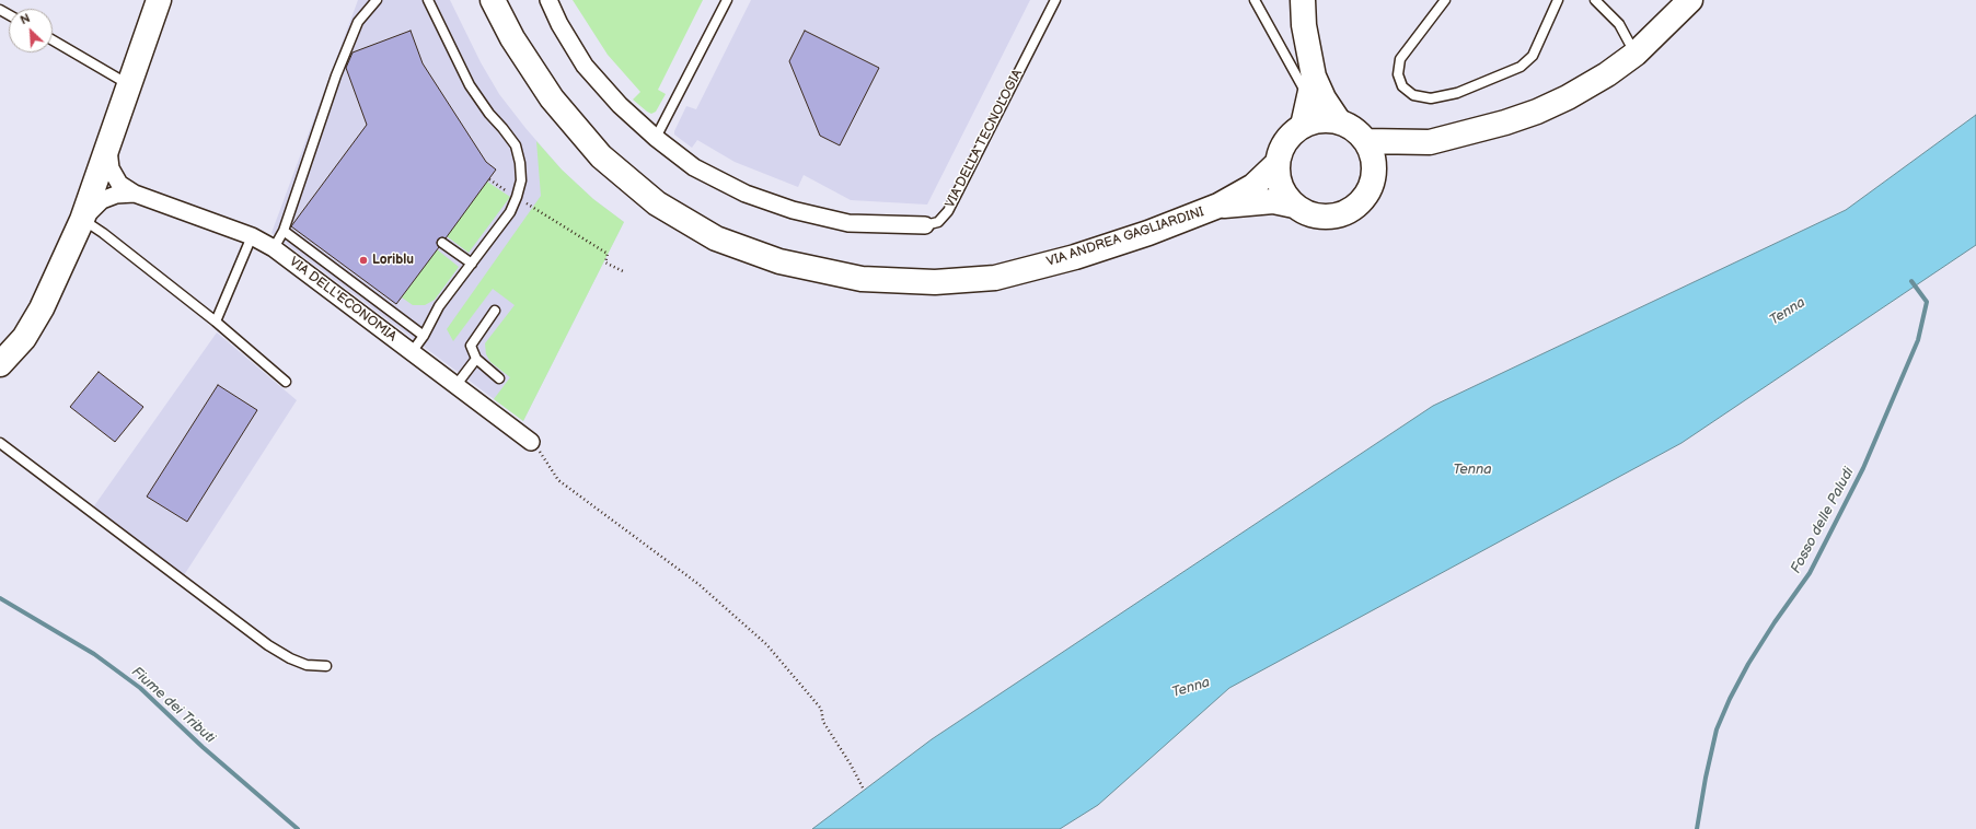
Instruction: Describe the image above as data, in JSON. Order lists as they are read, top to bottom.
{
  "streets": {
    "main road": ["VIA ANDREA GAGLIARDINI"],
    "street": ["VIA DELLA TECNOLOGIA", "VIA DELL'ECONOMIA"]
  },
  "water": ["Tenna", "Fosso delle Paludi", "Fiume dei Tributi"],
  "places": ["Loriblu"],
  "north": "top left"
}
